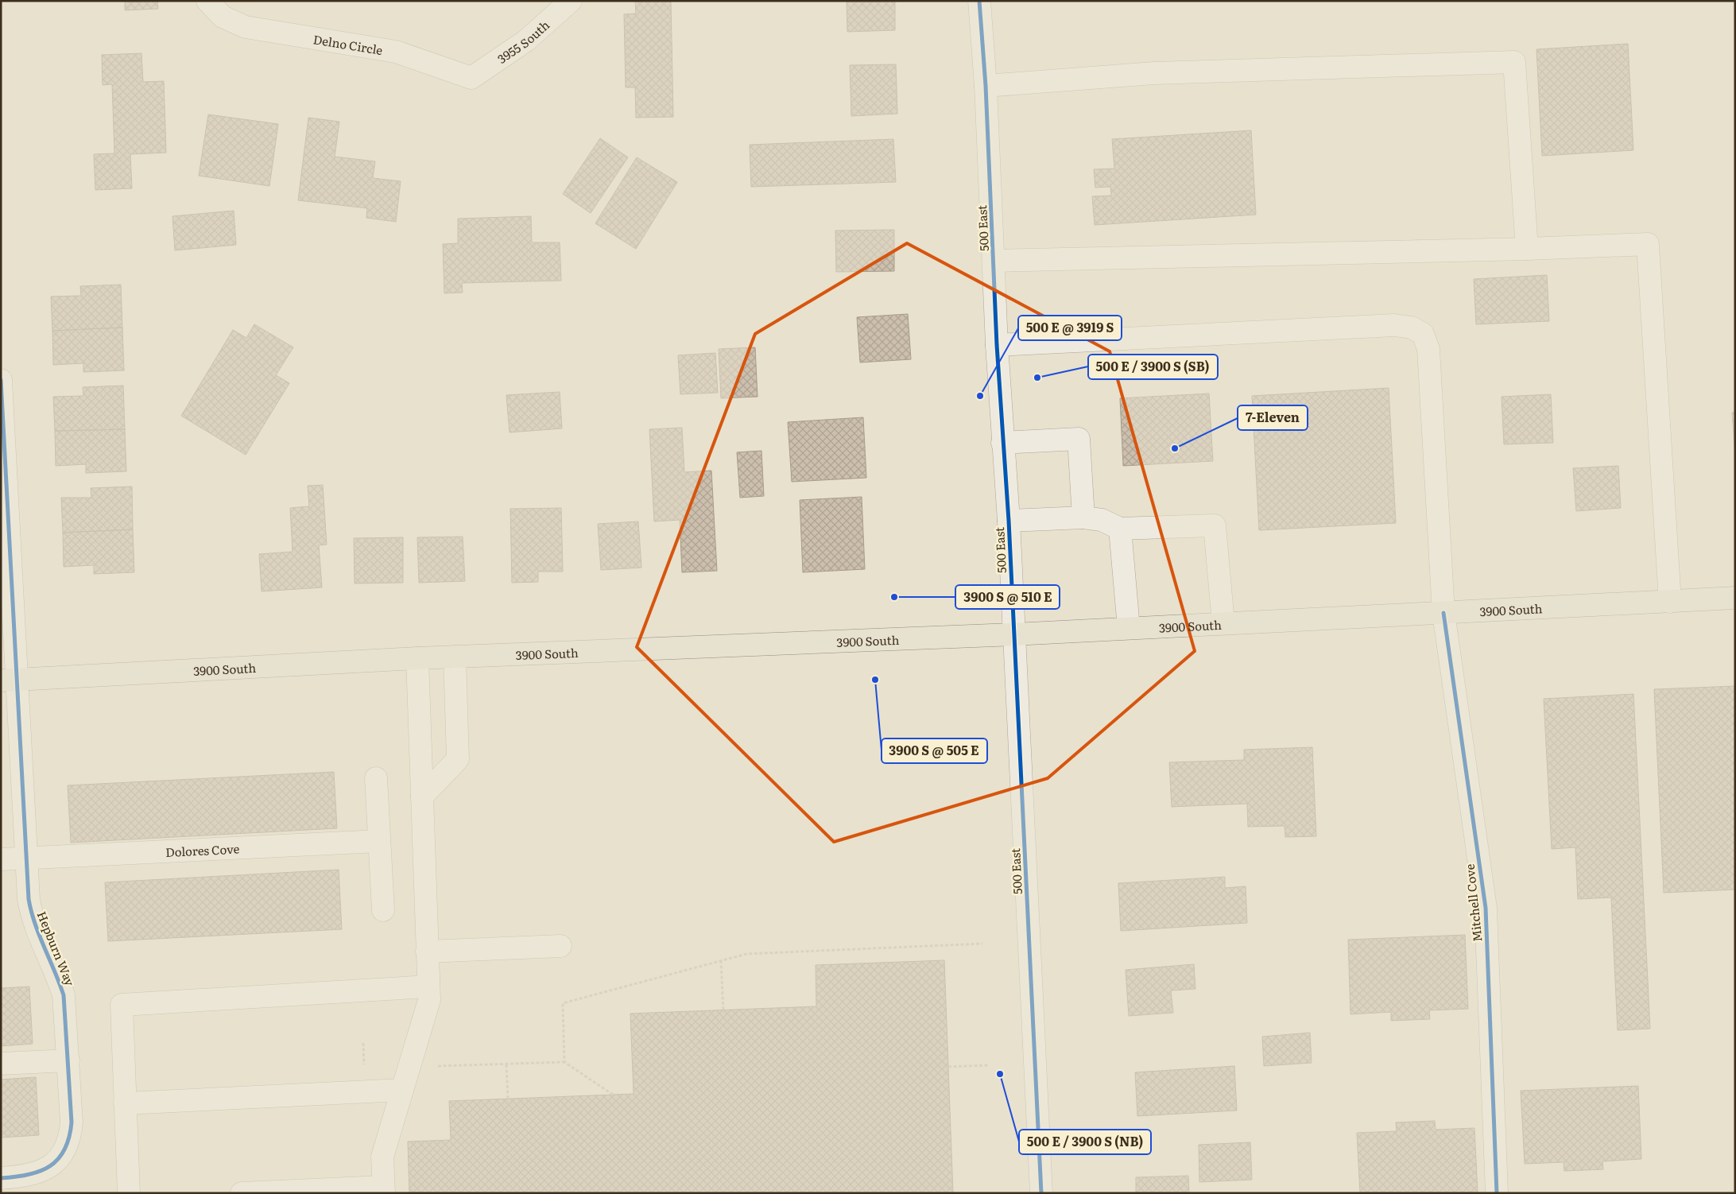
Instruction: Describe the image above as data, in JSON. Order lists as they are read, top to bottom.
{
  "streets": {
    "main road": ["3900 South"],
    "street": [
      "3955 South",
      "Delno Circle",
      "500 East",
      "Dolores Cove",
      "Mitchell Cove",
      "Hepburn Way"
    ]
  },
  "crossings": [
    ["3955 South", "Delno Circle"],
    ["500 East", "3900 South"],
    ["500 East", "Mitchell Cove"],
    ["3900 South", "Mitchell Cove"],
    ["3900 South", "Hepburn Way"],
    ["Dolores Cove", "Hepburn Way"]
  ],
  "places": [
    "500 E / 3900 S (SB)",
    "500 E @ 3919 S",
    "7-Eleven",
    "3900 S @ 510 E",
    "3900 S @ 505 E",
    "500 E / 3900 S (NB)"
  ]
}
